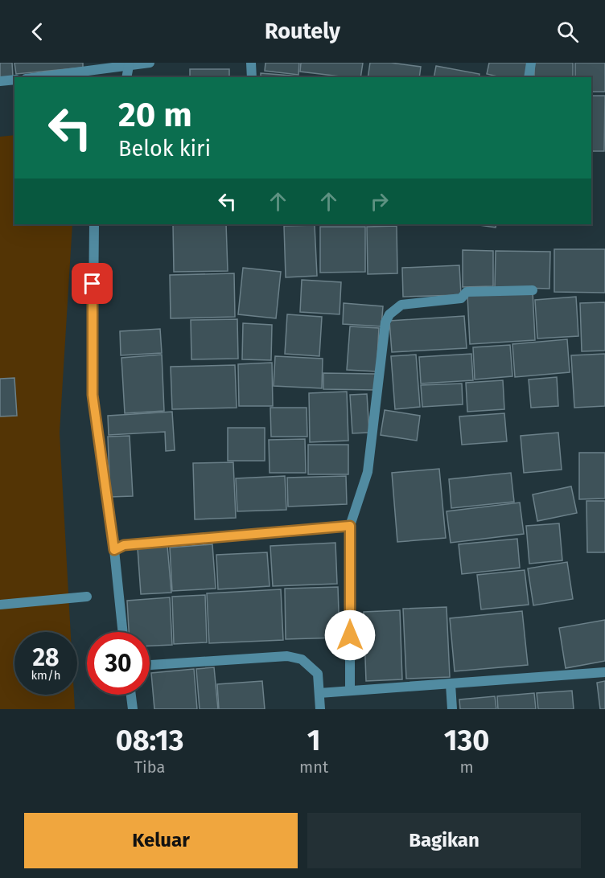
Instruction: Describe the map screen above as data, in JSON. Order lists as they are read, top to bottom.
{
  "page": {
    "header": "Routely",
    "turn": ["20 m", "Belok kiri"],
    "speed": "28 km/h",
    "limit": "30",
    "eta": [
      "08:13",
      "Tiba",
      "1",
      "mnt",
      "130",
      "m"
    ],
    "buttons": ["Keluar", "Bagikan"]
  }
}
